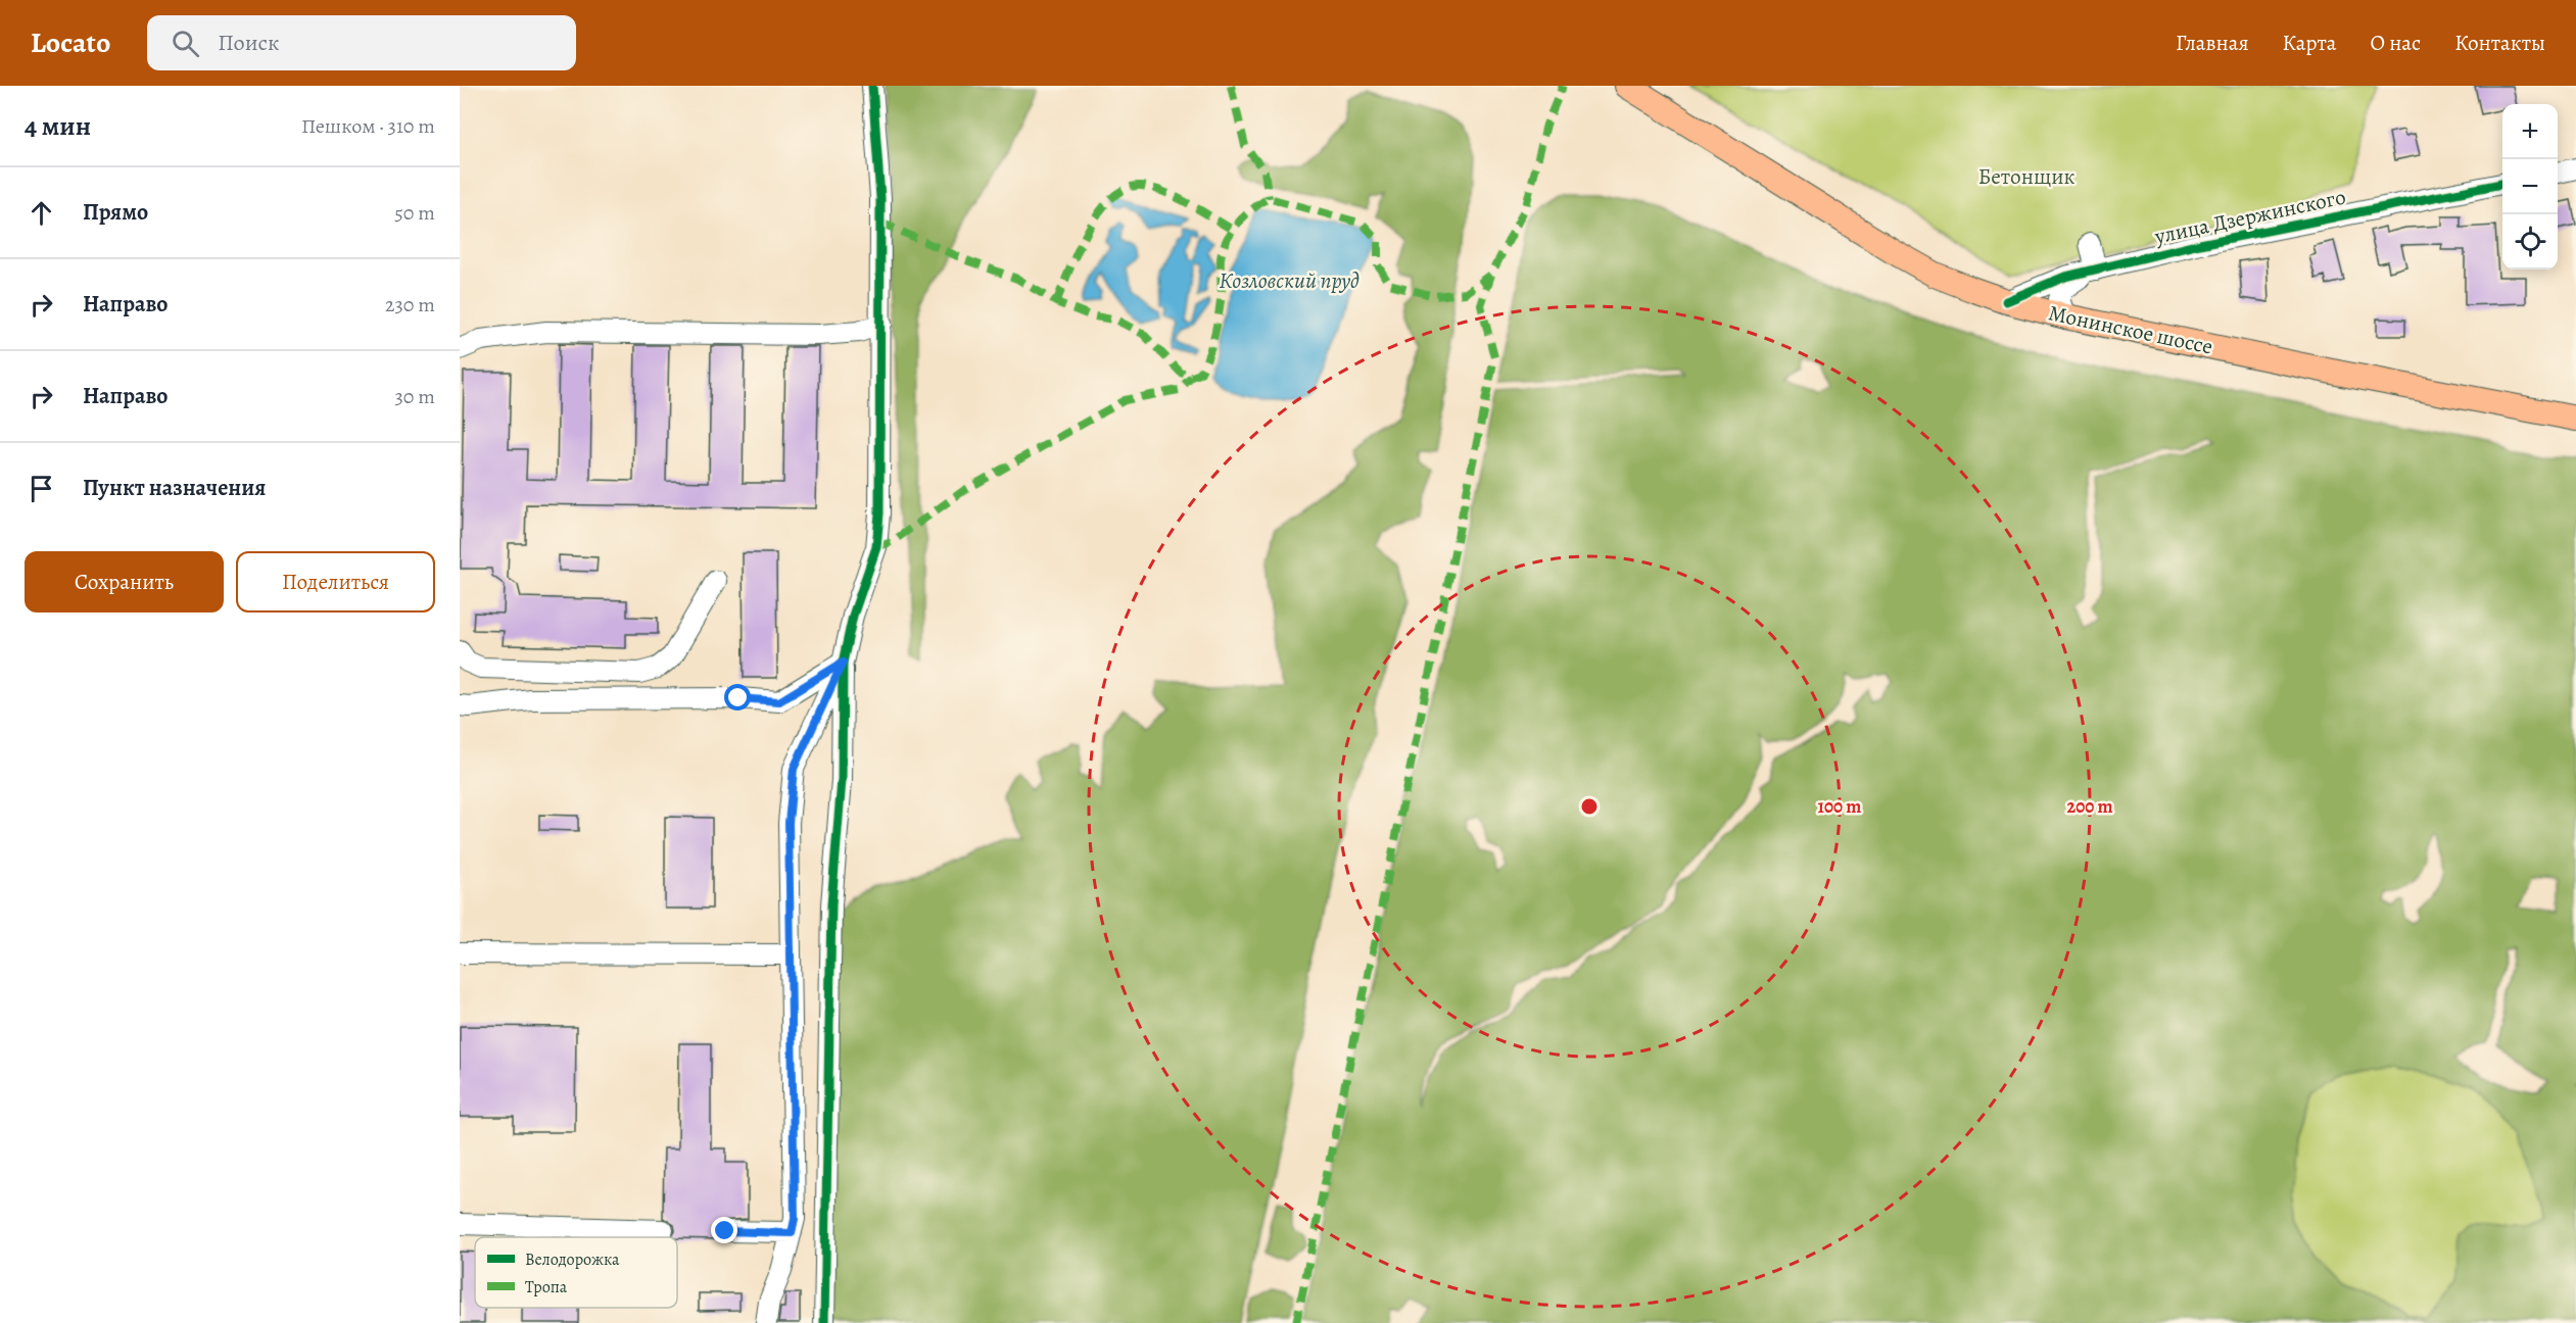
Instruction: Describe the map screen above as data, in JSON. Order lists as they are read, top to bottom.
{
  "streets": {
    "main road": ["Монинское шоссе"],
    "street": ["улица Дзержинского"]
  },
  "crossings": [
    ["улица Дзержинского", "Монинское шоссе"]
  ],
  "water": ["Козловский пруд"],
  "parks": ["Бетонщик"],
  "legend": ["Велодорожка", "Тропа"],
  "page": {
    "header": "Locato",
    "search": "Поиск",
    "nav": [
      "Главная",
      "Карта",
      "О нас",
      "Контакты"
    ],
    "heading": ["4 мин", "Пешком · 310 m"],
    "map_buttons": ["+", "−"],
    "list": [
      ["Прямо", "50 m"],
      ["Направо", "230 m"],
      ["Направо", "30 m"],
      "Пункт назначения"
    ],
    "buttons": ["Сохранить", "Поделиться"]
  },
  "rings": ["100 m", "200 m"]
}
